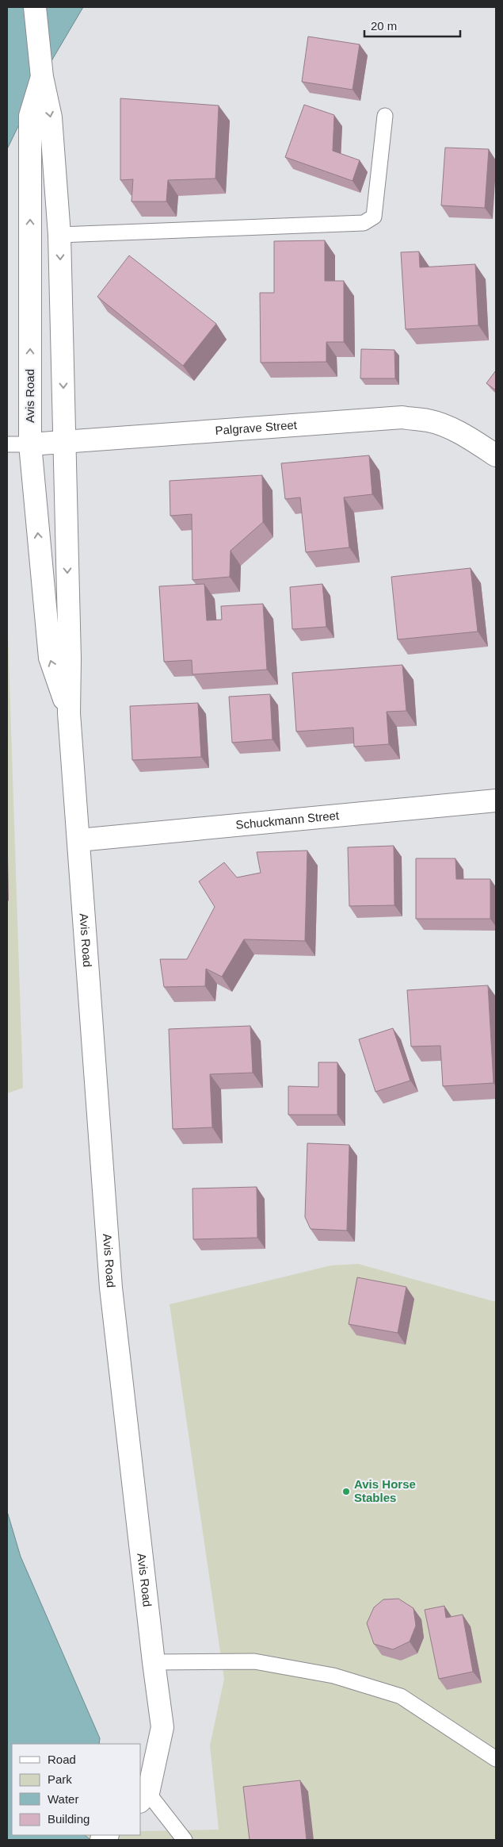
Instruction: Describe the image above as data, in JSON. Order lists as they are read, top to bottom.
{
  "streets": {
    "street": ["Avis Road", "Palgrave Street", "Schuckmann Street"]
  },
  "crossings": [
    ["Avis Road", "Palgrave Street"],
    ["Avis Road", "Schuckmann Street"]
  ],
  "places": ["Avis Horse Stables"],
  "legend": [
    "Road",
    "Park",
    "Water",
    "Building"
  ],
  "scale_bar": "20 m"
}
